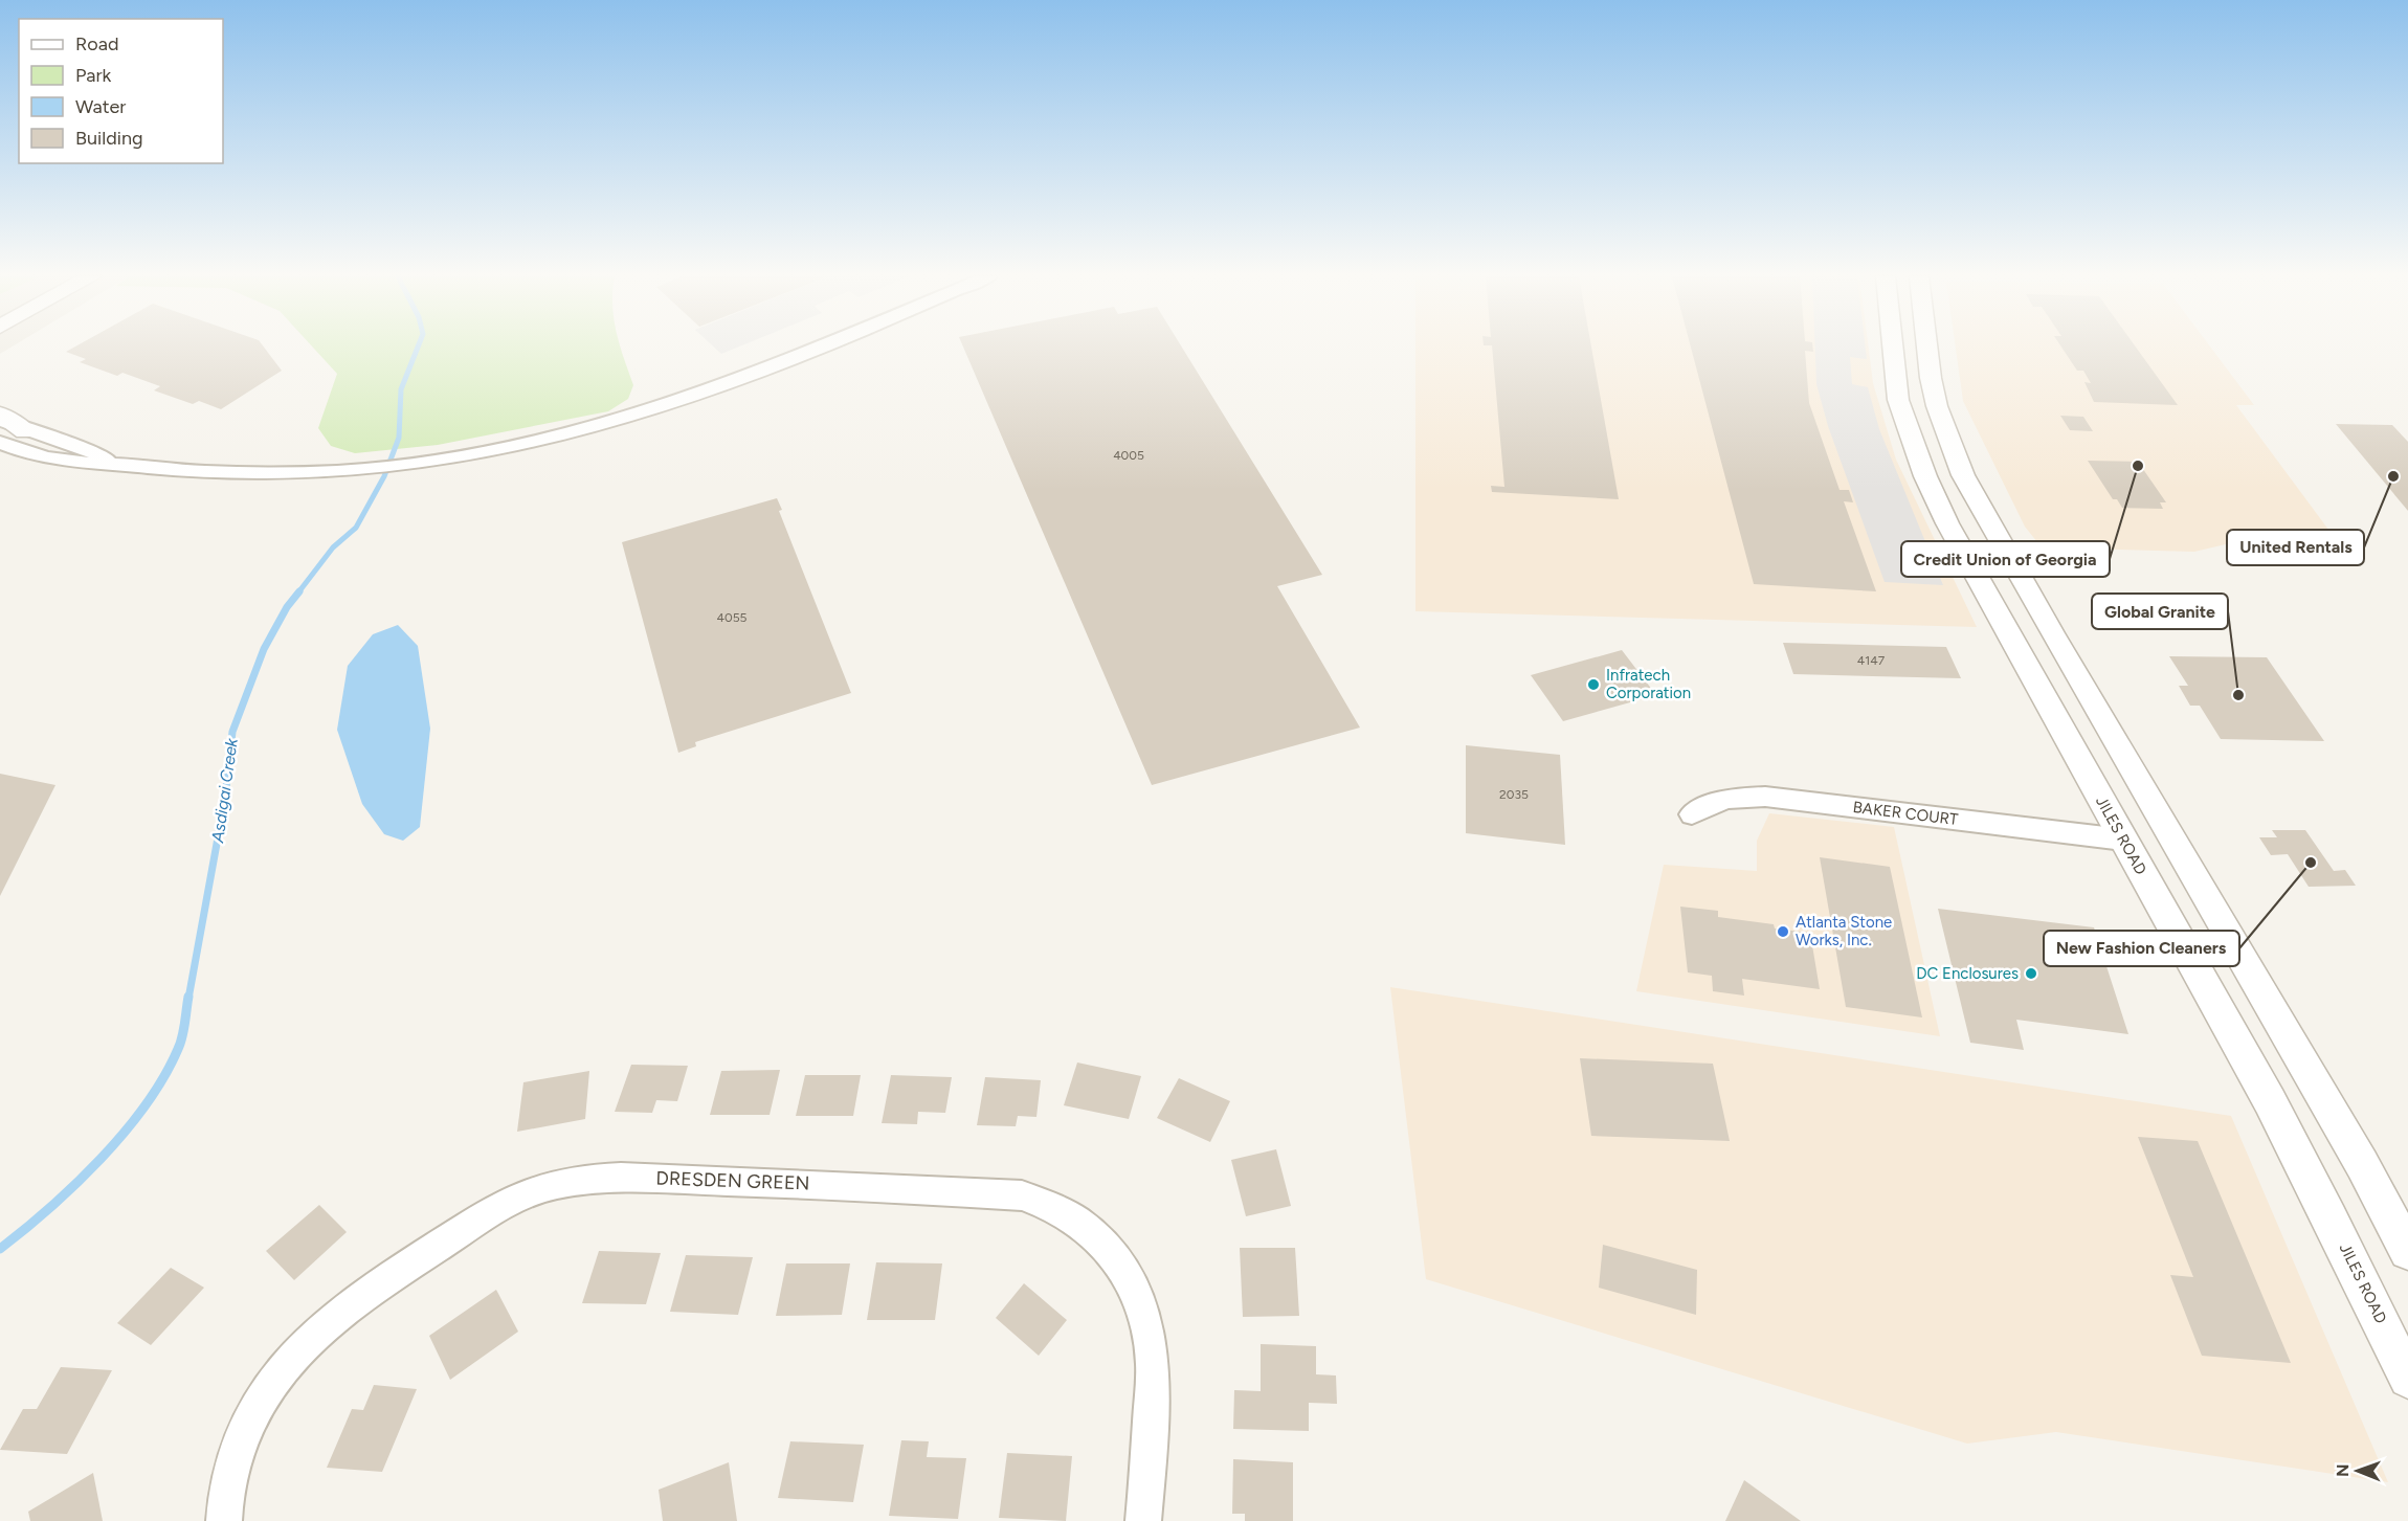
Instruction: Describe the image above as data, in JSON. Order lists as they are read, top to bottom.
{
  "streets": {
    "street": ["BAKER COURT", "JILES ROAD", "DRESDEN GREEN"]
  },
  "crossings": [
    ["BAKER COURT", "JILES ROAD"]
  ],
  "water": ["Asdigai Creek"],
  "places": [
    "Credit Union of Georgia",
    "United Rentals",
    "Infratech Corporation",
    "Global Granite",
    "New Fashion Cleaners",
    "Atlanta Stone Works, Inc.",
    "DC Enclosures"
  ],
  "house_numbers": [
    "4005",
    "4055",
    "4147",
    "2035"
  ],
  "legend": [
    "Road",
    "Park",
    "Water",
    "Building"
  ],
  "north": "left"
}
